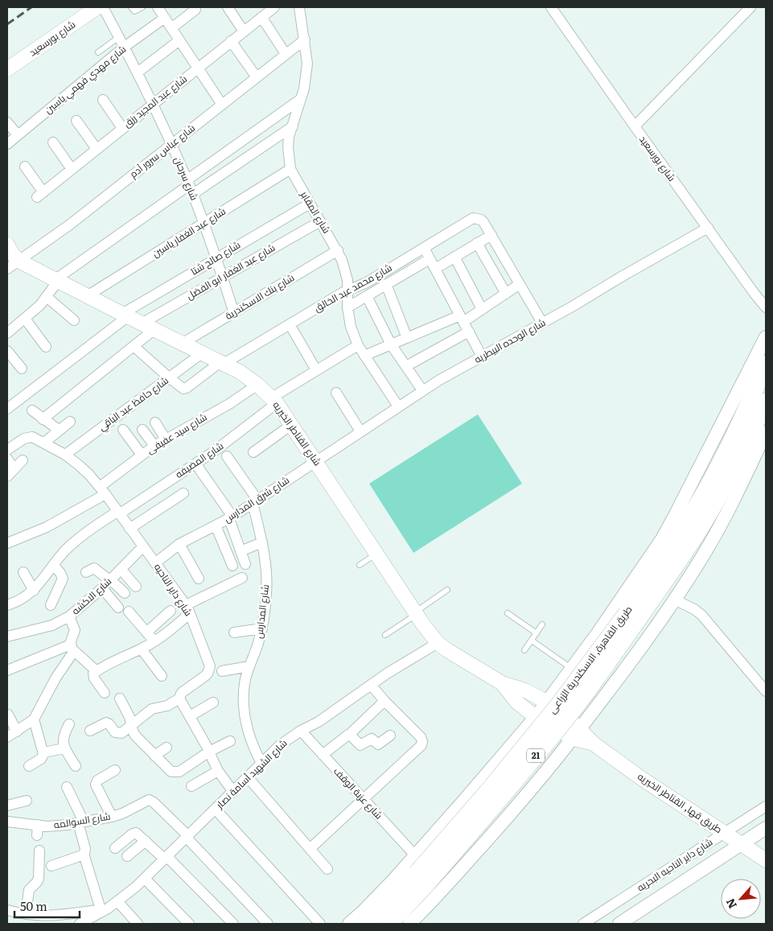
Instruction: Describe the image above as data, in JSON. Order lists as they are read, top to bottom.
{
  "streets": {
    "highway": ["طريق القاهرة, الاسكندرية الزراعى", "21"],
    "main road": ["شارع بورسعيد", "شارع القناطر الخيريه", "طريق قها, القناطر الخيريه"],
    "street": [
      "شارع مهدي فهمي ياسين",
      "شارع عبد المجيد رزق",
      "شارع عباس سرور آدم",
      "شارع سرحان",
      "شارع المقابر",
      "شارع عبد الغفار ياسين",
      "شارع صالح شتا",
      "شارع عبد الغفار ابو الفضل",
      "شارع محمد عبد الخالق",
      "شارع بنك الاسكندرية",
      "شارع الوحده البيطريه",
      "شارع حافظ عبد الباقي",
      "شارع سيد عفيفى",
      "شارع المضيفه",
      "شارع شرق المدارس",
      "شارع داير الناحيه",
      "شارع الاكشه",
      "شارع المدارس",
      "شارع الشهيد أسامة نصار",
      "شارع عزبة الوقف",
      "شارع السوالمه",
      "شارع داير الناحيه البحريه"
    ]
  },
  "crossings": [
    ["شارع بورسعيد", "شارع الوحده البيطريه"],
    ["شارع مهدي فهمي ياسين", "شارع سرحان"],
    ["شارع عبد المجيد رزق", "شارع سرحان"],
    ["شارع عباس سرور آدم", "شارع سرحان"],
    ["شارع عباس سرور آدم", "شارع المقابر"],
    ["شارع عباس سرور آدم", "شارع القناطر الخيريه"],
    ["شارع سرحان", "شارع عبد الغفار ياسين"],
    ["شارع سرحان", "شارع صالح شتا"],
    ["شارع سرحان", "شارع عبد الغفار ابو الفضل"],
    ["شارع سرحان", "شارع بنك الاسكندرية"],
    ["شارع المقابر", "شارع عبد الغفار ياسين"],
    ["شارع المقابر", "شارع صالح شتا"],
    ["شارع المقابر", "شارع عبد الغفار ابو الفضل"],
    ["شارع المقابر", "شارع محمد عبد الخالق"],
    ["شارع المقابر", "شارع بنك الاسكندرية"],
    ["شارع المقابر", "شارع الوحده البيطريه"],
    ["شارع المقابر", "شارع المضيفه"],
    ["شارع عبد الغفار ياسين", "شارع القناطر الخيريه"],
    ["شارع صالح شتا", "شارع القناطر الخيريه"],
    ["شارع عبد الغفار ابو الفضل", "شارع القناطر الخيريه"],
    ["شارع محمد عبد الخالق", "شارع حافظ عبد الباقي"],
    ["شارع محمد عبد الخالق", "شارع القناطر الخيريه"],
    ["شارع بنك الاسكندرية", "شارع القناطر الخيريه"],
    ["شارع الوحده البيطريه", "شارع القناطر الخيريه"],
    ["شارع الوحده البيطريه", "شارع شرق المدارس"],
    ["شارع حافظ عبد الباقي", "شارع القناطر الخيريه"],
    ["شارع حافظ عبد الباقي", "شارع داير الناحيه"],
    ["شارع سيد عفيفى", "شارع القناطر الخيريه"],
    ["شارع سيد عفيفى", "شارع داير الناحيه"],
    ["شارع القناطر الخيريه", "شارع المضيفه"],
    ["شارع القناطر الخيريه", "شارع شرق المدارس"],
    ["شارع القناطر الخيريه", "شارع الشهيد أسامة نصار"],
    ["شارع القناطر الخيريه", "طريق قها, القناطر الخيريه"],
    ["شارع المضيفه", "شارع داير الناحيه"],
    ["شارع شرق المدارس", "شارع داير الناحيه"],
    ["شارع شرق المدارس", "شارع المدارس"],
    ["شارع داير الناحيه", "شارع الاكشه"],
    ["شارع المدارس", "شارع الشهيد أسامة نصار"],
    ["شارع الشهيد أسامة نصار", "شارع عزبة الوقف"],
    ["شارع الشهيد أسامة نصار", "شارع السوالمه"],
    ["طريق قها, القناطر الخيريه", "شارع داير الناحيه البحريه"]
  ],
  "scale_bar": "50 m",
  "north": "bottom left"
}
